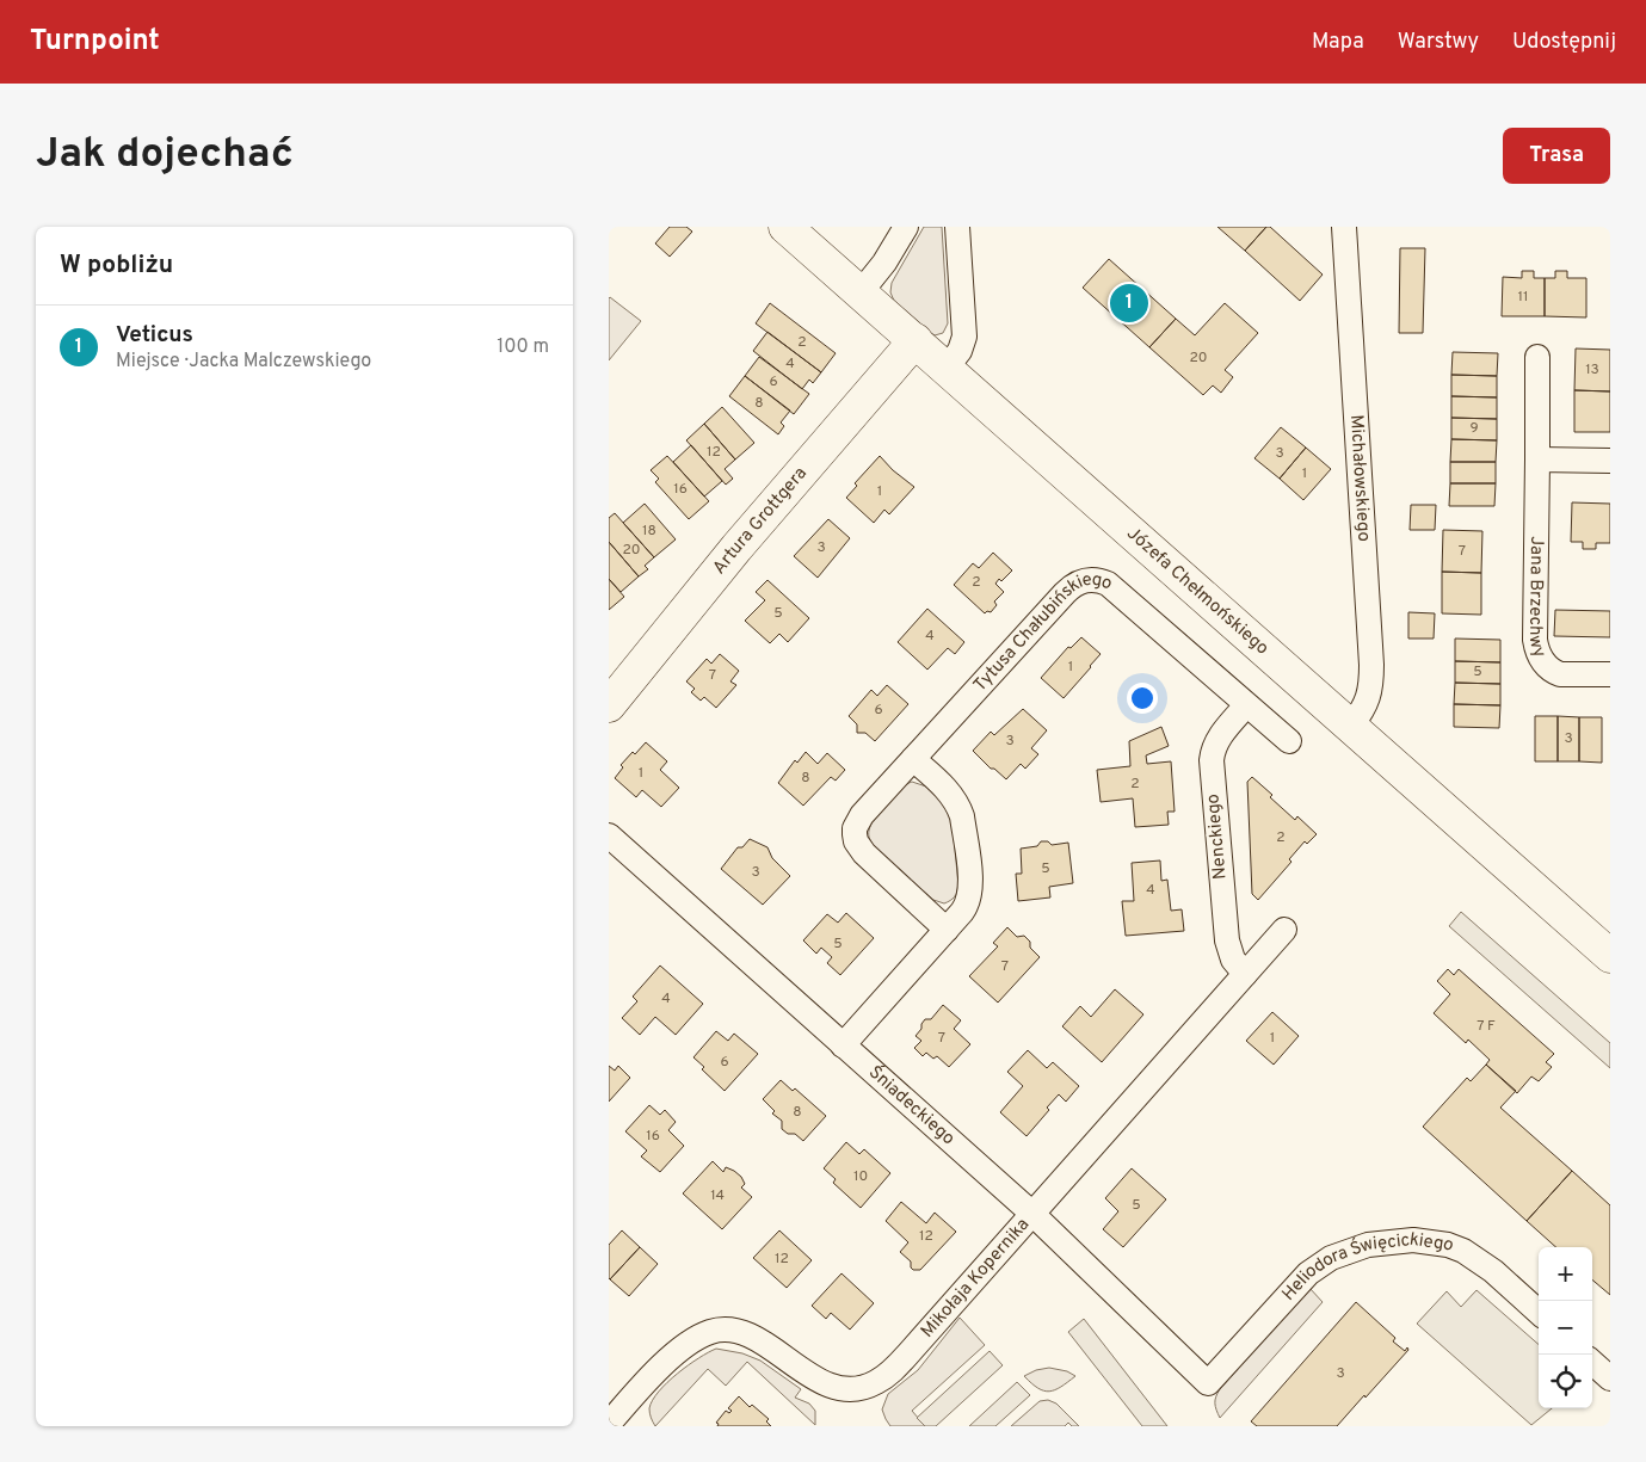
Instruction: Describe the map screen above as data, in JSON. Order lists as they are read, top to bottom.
{
  "streets": {
    "street": [
      "Michałowskiego",
      "Artura Grottgera",
      "Józefa Chełmońskiego",
      "Jana Brzechwy",
      "Tytusa Chałubińskiego",
      "Nenckiego",
      "Śniadeckiego",
      "Heliodora Święcickiego",
      "Mikołaja Kopernika"
    ]
  },
  "crossings": [
    ["Michałowskiego", "Józefa Chełmońskiego"],
    ["Artura Grottgera", "Józefa Chełmońskiego"],
    ["Tytusa Chałubińskiego", "Nenckiego"],
    ["Nenckiego", "Mikołaja Kopernika"],
    ["Śniadeckiego", "Heliodora Święcickiego"],
    ["Śniadeckiego", "Mikołaja Kopernika"]
  ],
  "house_numbers": [
    "11",
    "2",
    "20",
    "4",
    "13",
    "6",
    "8",
    "9",
    "12",
    "3",
    "1",
    "16",
    "1",
    "18",
    "3",
    "20",
    "7",
    "2",
    "5",
    "4",
    "1",
    "5",
    "7",
    "6",
    "3",
    "3",
    "1",
    "8",
    "2",
    "2",
    "5",
    "3",
    "4",
    "5",
    "7",
    "4",
    "7 F",
    "7",
    "1",
    "6",
    "8",
    "16",
    "10",
    "14",
    "5",
    "12",
    "12",
    "3"
  ],
  "page": {
    "header": "Turnpoint",
    "nav": ["Mapa", "Warstwy", "Udostępnij"],
    "buttons": "Trasa",
    "title": "Jak dojechać",
    "heading": "W pobliżu",
    "pins": "1",
    "list": [
      {
        "mark": "1",
        "name": "Veticus",
        "note": "Miejsce · Jacka Malczewskiego",
        "value": "100 m"
      }
    ],
    "map_buttons": ["+", "−"]
  }
}
